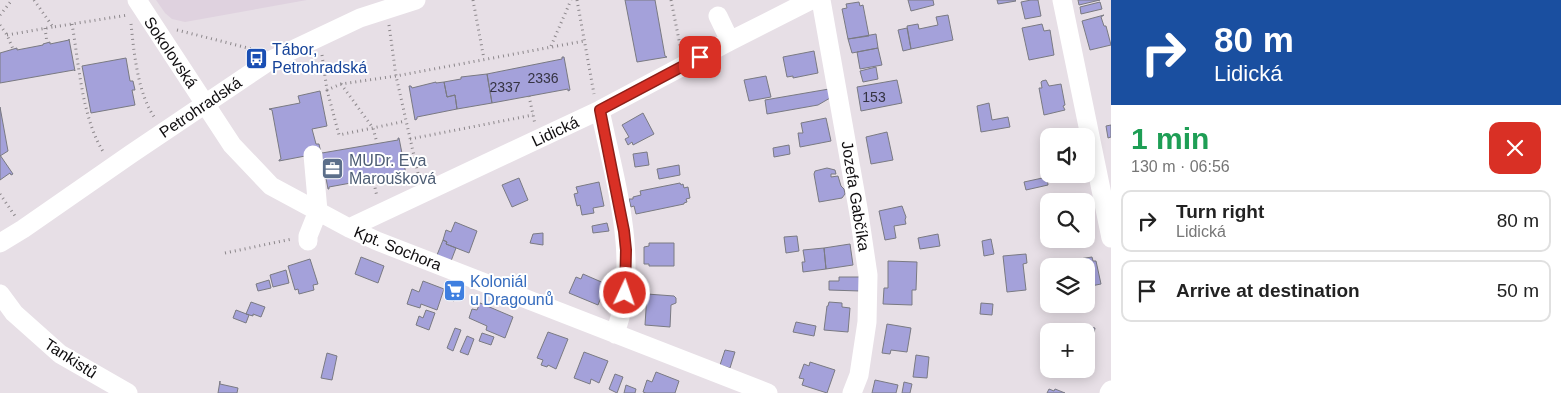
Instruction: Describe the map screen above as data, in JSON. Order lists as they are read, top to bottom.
{
  "streets": {
    "street": [
      "Sokolovská",
      "Petrohradská",
      "Lidická",
      "Jozefa Gabčíka",
      "Kpt. Sochora",
      "Tankistů"
    ]
  },
  "crossings": [
    ["Sokolovská", "Petrohradská"],
    ["Sokolovská", "Kpt. Sochora"],
    ["Petrohradská", "Kpt. Sochora"],
    ["Lidická", "Kpt. Sochora"]
  ],
  "places": {
    "bus stop": ["Tábor, Petrohradská"],
    "office": ["MUDr. Eva Maroušková"],
    "supermarket": ["Koloniál u Dragounů"]
  },
  "house_numbers": ["2336", "2337", "153"],
  "page": {
    "turn": ["80 m", "Lidická"],
    "heading": ["1 min", "130 m · 06:56"],
    "map_buttons": "+",
    "list": [
      {
        "name": "Turn right",
        "note": "Lidická",
        "value": "80 m"
      },
      {
        "name": "Arrive at destination",
        "value": "50 m"
      }
    ]
  }
}
